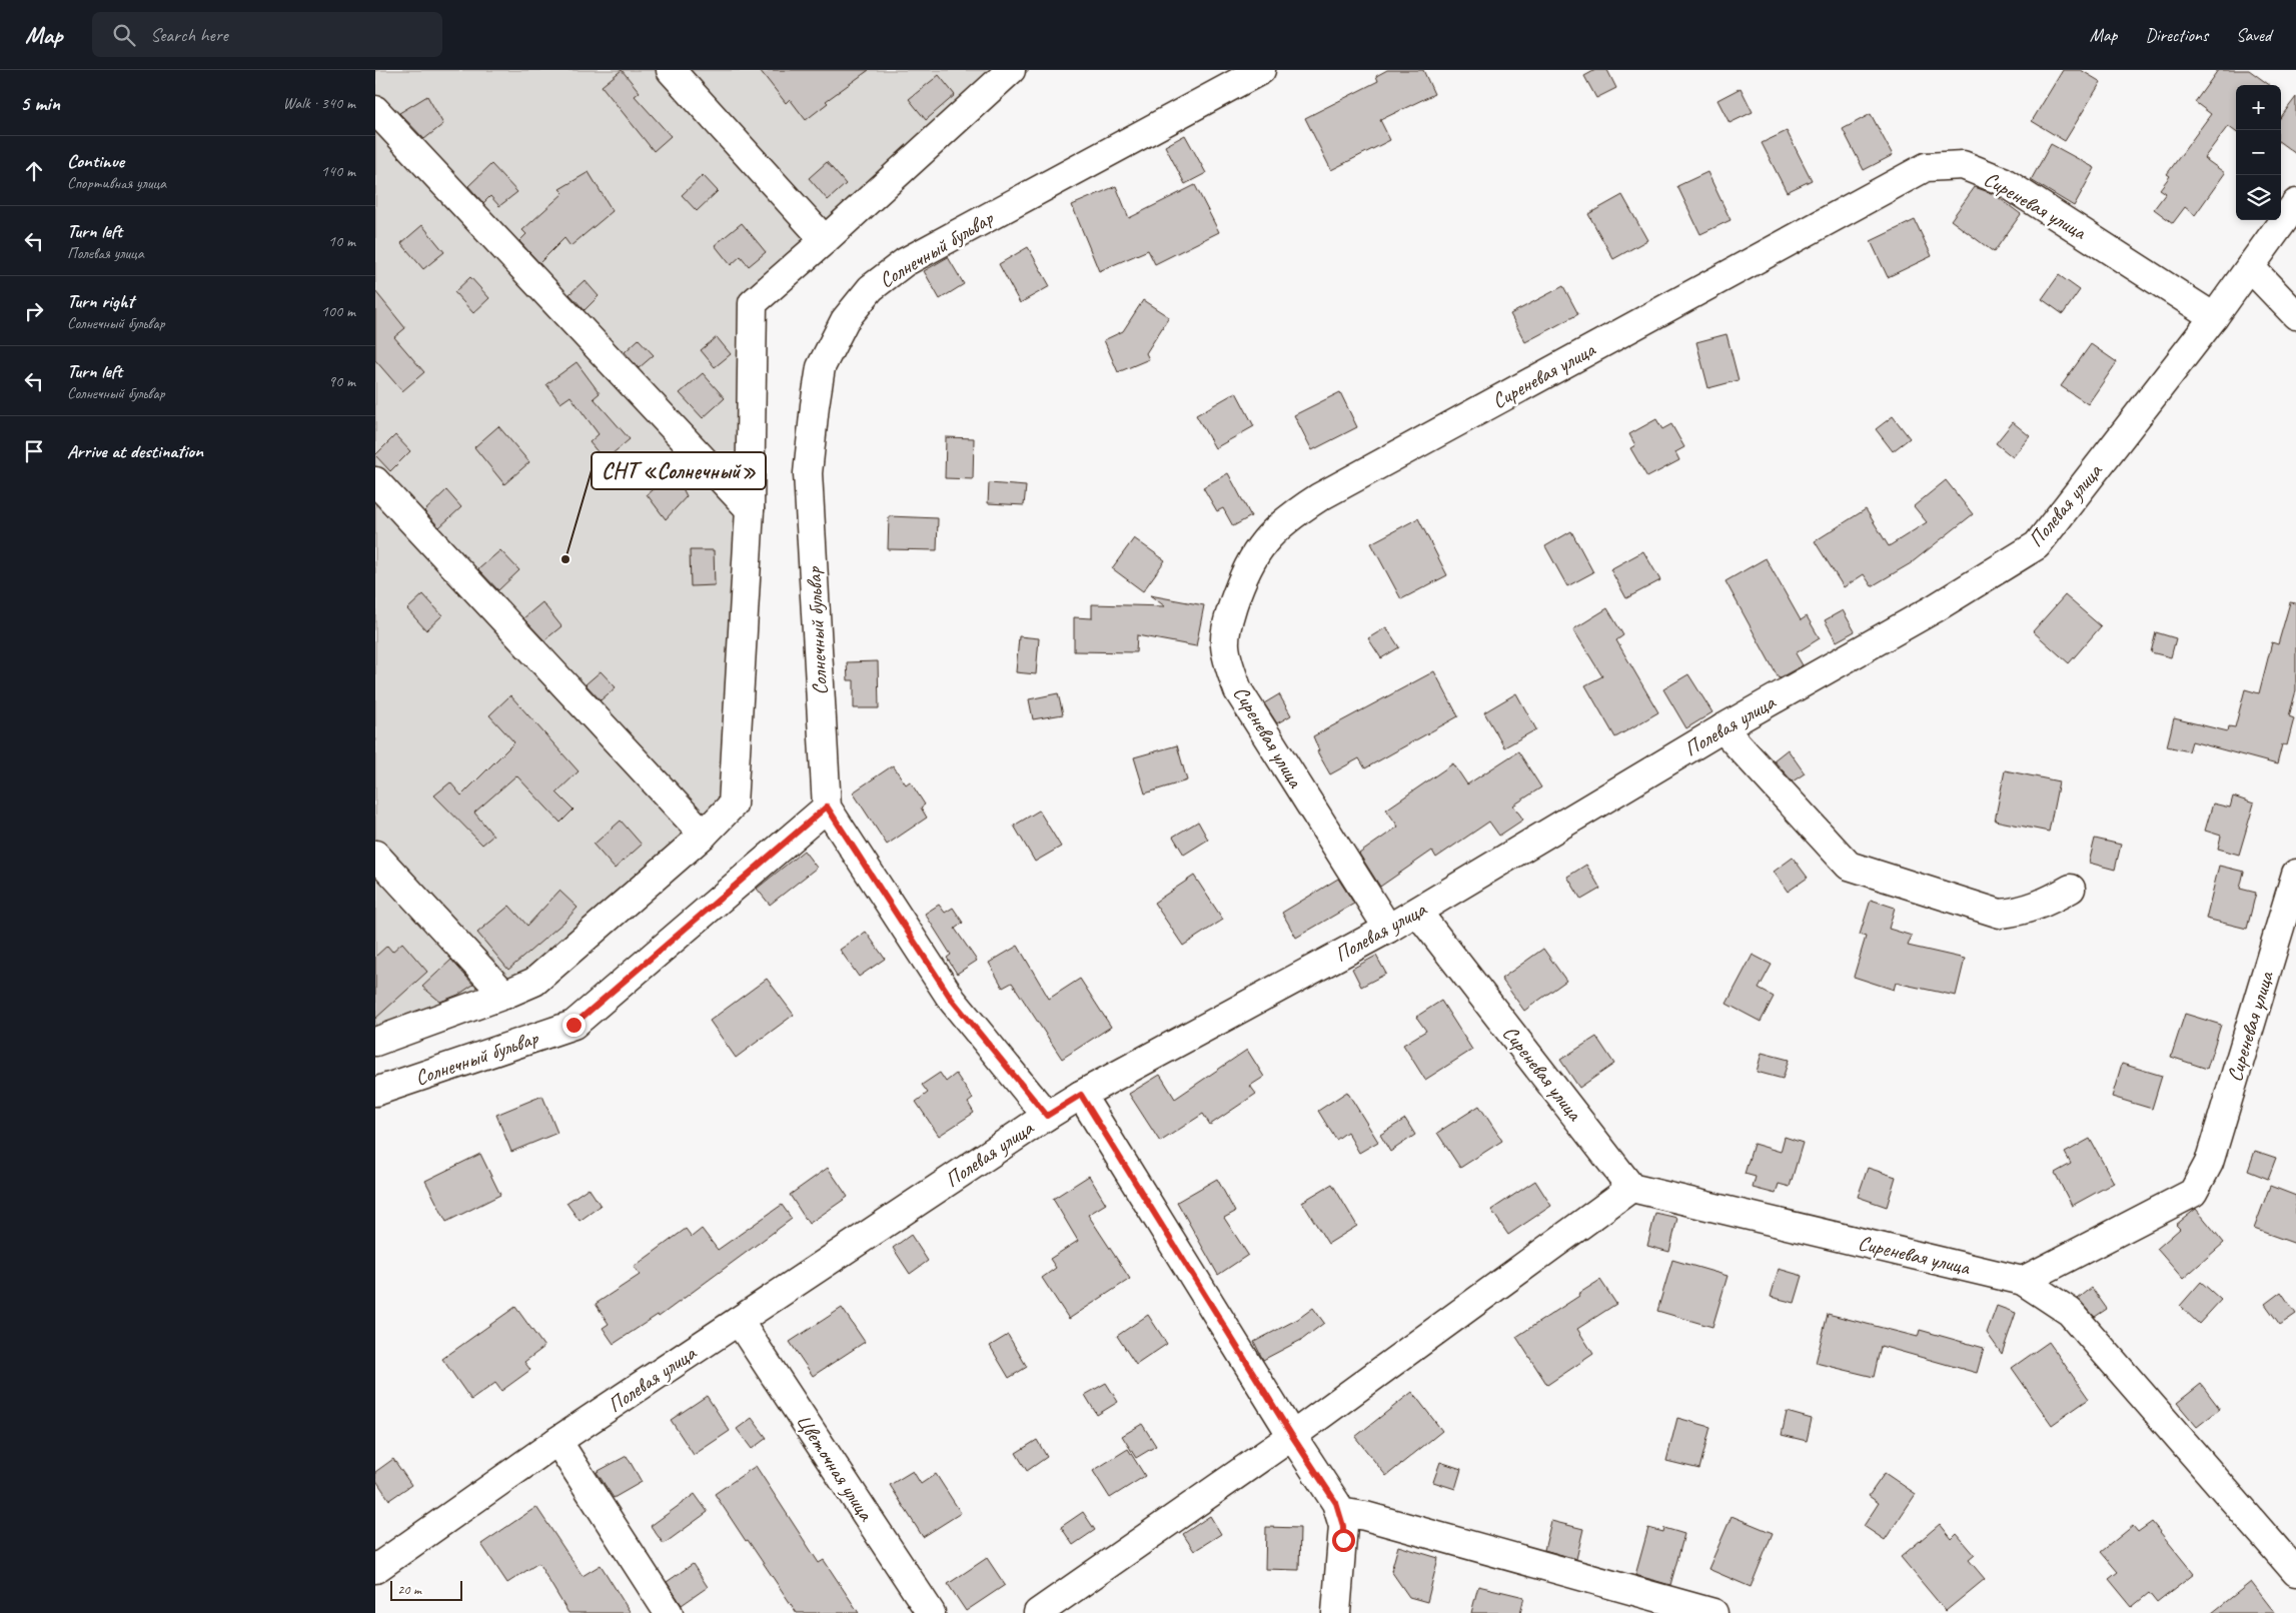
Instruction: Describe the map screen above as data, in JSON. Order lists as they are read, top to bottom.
{
  "streets": {
    "street": [
      "Сиреневая улица",
      "Солнечный бульвар",
      "Полевая улица",
      "Цветочная улица"
    ]
  },
  "crossings": [
    ["Сиреневая улица", "Полевая улица"],
    ["Солнечный бульвар", "Полевая улица"],
    ["Полевая улица", "Цветочная улица"]
  ],
  "places": ["СНТ «Солнечный»"],
  "scale_bar": "20 m",
  "page": {
    "header": "Map",
    "search": "Search here",
    "nav": ["Map", "Directions", "Saved"],
    "heading": ["5 min", "Walk · 340 m"],
    "map_buttons": ["+", "−"],
    "list": [
      ["Continue", "Спортивная улица", "140 m"],
      ["Turn left", "Полевая улица", "10 m"],
      ["Turn right", "Солнечный бульвар", "100 m"],
      ["Turn left", "Солнечный бульвар", "90 m"],
      "Arrive at destination"
    ],
    "scale": "20 m"
  }
}
